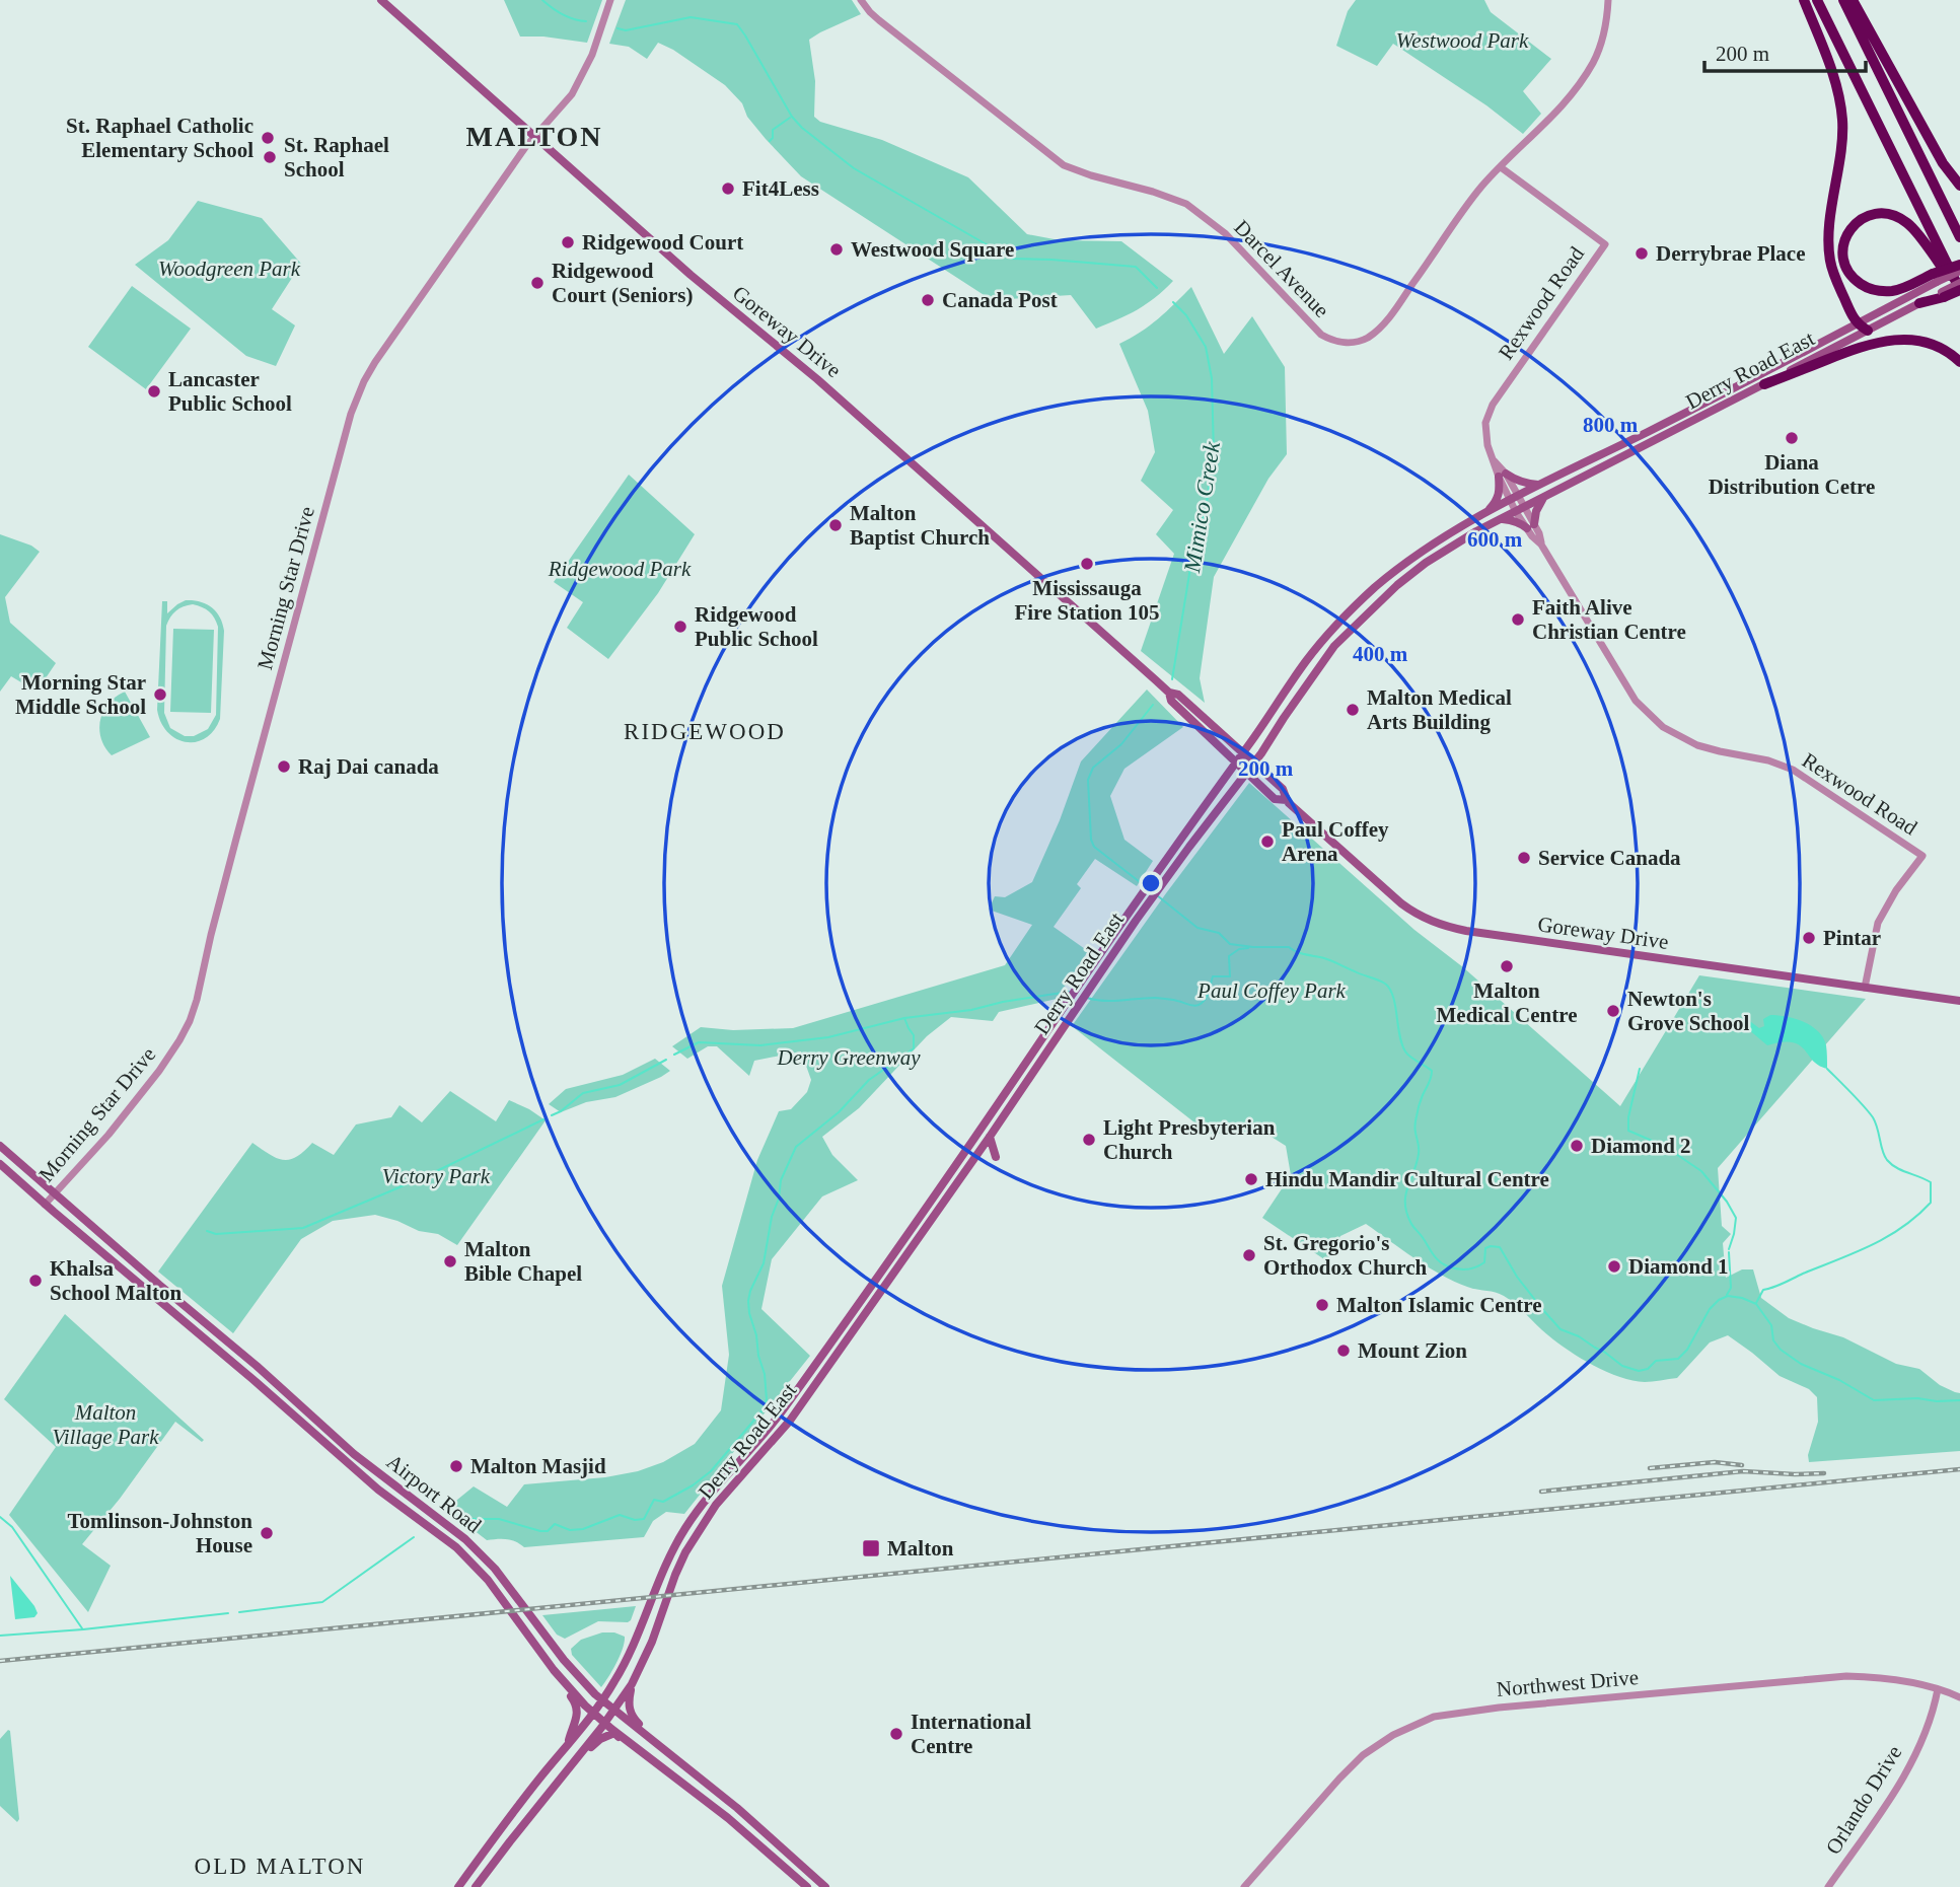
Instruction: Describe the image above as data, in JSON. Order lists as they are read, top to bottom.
{
  "streets": {
    "main road": ["Goreway Drive", "Derry Road East", "Airport Road"],
    "street": [
      "Darcel Avenue",
      "Rexwood Road",
      "Morning Star Drive",
      "Northwest Drive",
      "Orlando Drive"
    ]
  },
  "crossings": [
    ["Darcel Avenue", "Rexwood Road"],
    ["Rexwood Road", "Goreway Drive"],
    ["Rexwood Road", "Derry Road East"],
    ["Goreway Drive", "Derry Road East"],
    ["Goreway Drive", "Morning Star Drive"],
    ["Derry Road East", "Airport Road"],
    ["Morning Star Drive", "Airport Road"],
    ["Northwest Drive", "Orlando Drive"]
  ],
  "districts": ["MALTON", "RIDGEWOOD", "OLD MALTON"],
  "water": ["Mimico Creek"],
  "parks": [
    "Westwood Park",
    "Woodgreen Park",
    "Ridgewood Park",
    "Paul Coffey Park",
    "Derry Greenway",
    "Victory Park",
    "Malton Village Park"
  ],
  "places": {
    "other": [
      "St. Raphael Catholic Elementary School",
      "St. Raphael School",
      "Fit4Less",
      "Ridgewood Court",
      "Westwood Square",
      "Derrybrae Place",
      "Ridgewood Court (Seniors)",
      "Canada Post",
      "Lancaster Public School",
      "Diana Distribution Cetre",
      "Malton Baptist Church",
      "Mississauga Fire Station 105",
      "Faith Alive Christian Centre",
      "Ridgewood Public School",
      "Morning Star Middle School",
      "Malton Medical Arts Building",
      "Raj Dai canada",
      "Paul Coffey Arena",
      "Service Canada",
      "Pintar",
      "Malton Medical Centre",
      "Newton's Grove School",
      "Light Presbyterian Church",
      "Diamond 2",
      "Hindu Mandir Cultural Centre",
      "St. Gregorio's Orthodox Church",
      "Malton Bible Chapel",
      "Diamond 1",
      "Khalsa School Malton",
      "Malton Islamic Centre",
      "Mount Zion",
      "Malton Masjid",
      "Tomlinson-Johnston House",
      "International Centre"
    ],
    "transit": ["Malton"]
  },
  "scale_bar": "200 m",
  "rings": [
    "800 m",
    "600 m",
    "400 m",
    "200 m"
  ]
}
